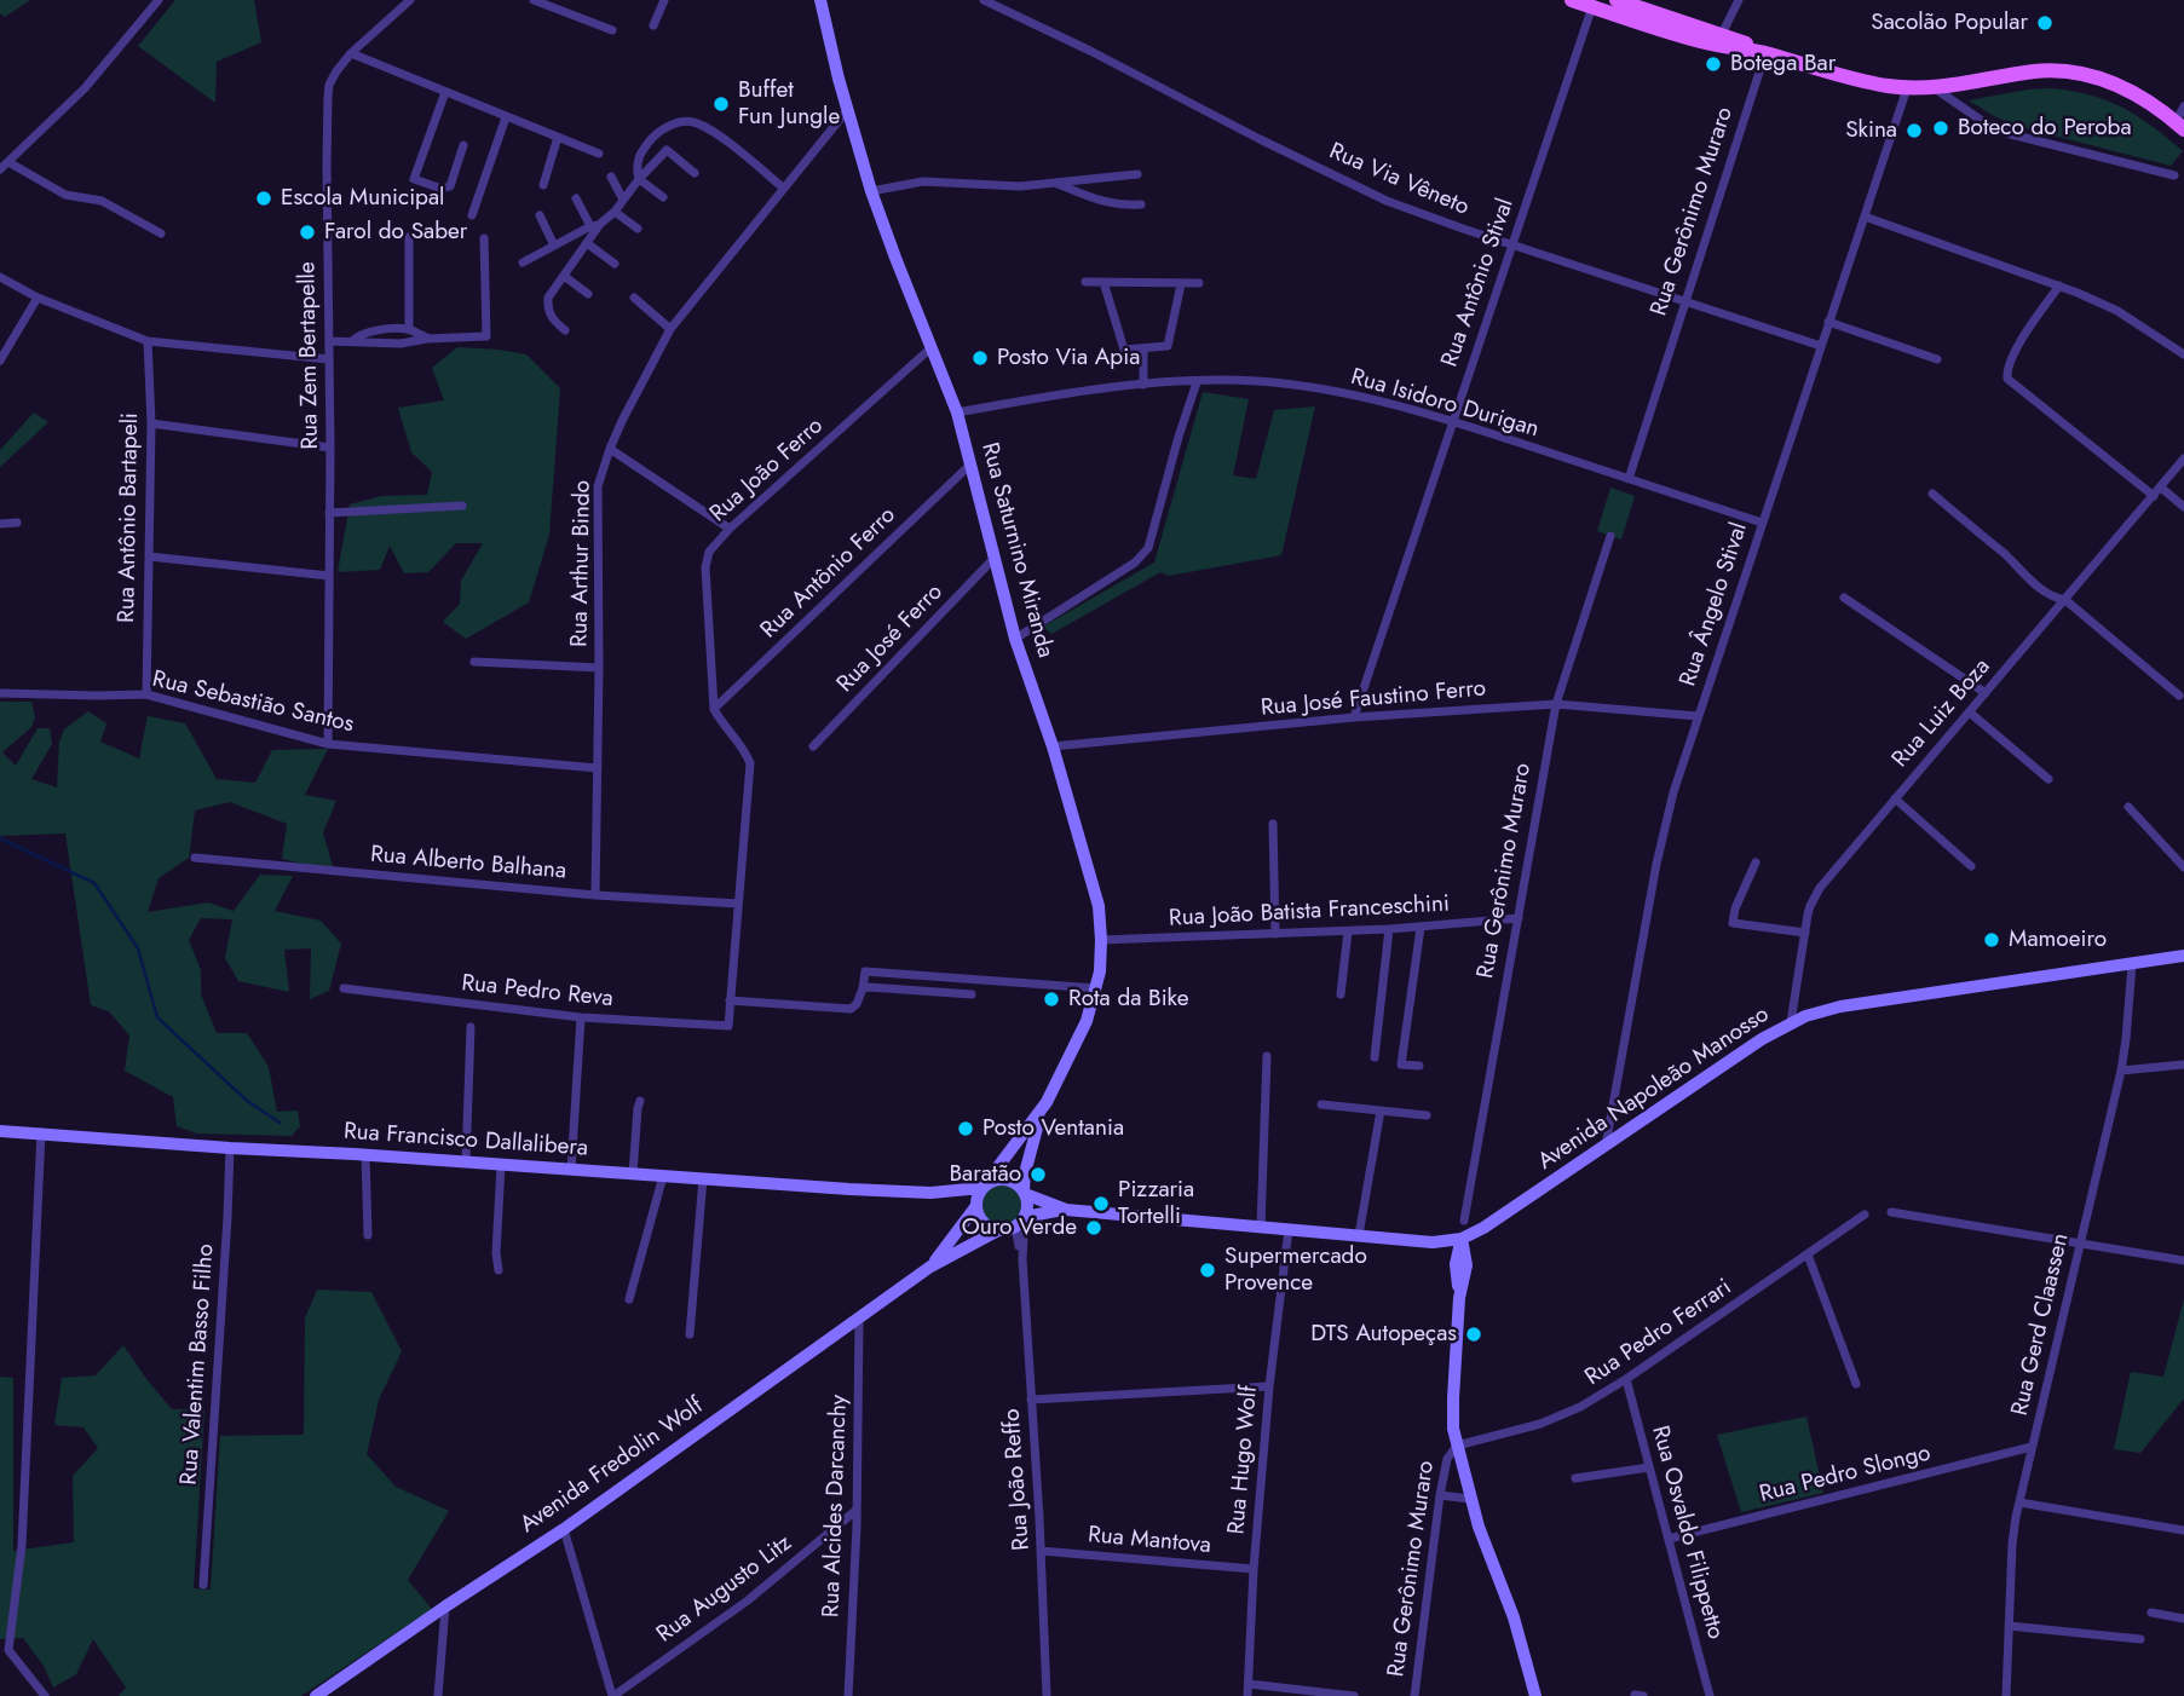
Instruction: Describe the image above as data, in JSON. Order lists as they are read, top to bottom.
{
  "streets": {
    "street": [
      "Rua Via Vêneto",
      "Rua Gerônimo Muraro",
      "Rua Antônio Stival",
      "Rua Zem Bertapelle",
      "Rua Isidoro Durigan",
      "Rua João Ferro",
      "Rua Antônio Bartapeli",
      "Rua Saturnino Miranda",
      "Rua Arthur Bindo",
      "Rua Antônio Ferro",
      "Rua Ângelo Stival",
      "Rua José Ferro",
      "Rua José Faustino Ferro",
      "Rua Sebastião Santos",
      "Rua Luiz Boza",
      "Rua Alberto Balhana",
      "Rua João Batista Franceschini",
      "Rua Pedro Reva",
      "Avenida Napoleão Manosso",
      "Rua Francisco Dallalibera",
      "Rua Gerd Claassen",
      "Rua Pedro Ferrari",
      "Rua Valentim Basso Filho",
      "Rua Hugo Wolf",
      "Avenida Fredolin Wolf",
      "Rua Pedro Slongo",
      "Rua João Reffo",
      "Rua Alcides Darcanchy",
      "Rua Osvaldo Filippetto",
      "Rua Mantova",
      "Rua Augusto Litz"
    ]
  },
  "crossings": [
    ["Rua Via Vêneto", "Rua Gerônimo Muraro"],
    ["Rua Via Vêneto", "Rua Antônio Stival"],
    ["Rua Via Vêneto", "Rua Ângelo Stival"],
    ["Rua Gerônimo Muraro", "Rua Isidoro Durigan"],
    ["Rua Gerônimo Muraro", "Rua José Faustino Ferro"],
    ["Rua Gerônimo Muraro", "Rua João Batista Franceschini"],
    ["Rua Gerônimo Muraro", "Avenida Napoleão Manosso"],
    ["Rua Gerônimo Muraro", "Rua Pedro Ferrari"],
    ["Rua Antônio Stival", "Rua Isidoro Durigan"],
    ["Rua Antônio Stival", "Rua José Faustino Ferro"],
    ["Rua Zem Bertapelle", "Rua Sebastião Santos"],
    ["Rua Isidoro Durigan", "Rua Saturnino Miranda"],
    ["Rua Isidoro Durigan", "Rua Ângelo Stival"],
    ["Rua João Ferro", "Rua Saturnino Miranda"],
    ["Rua João Ferro", "Rua Antônio Ferro"],
    ["Rua Antônio Bartapeli", "Rua Sebastião Santos"],
    ["Rua Saturnino Miranda", "Rua Arthur Bindo"],
    ["Rua Saturnino Miranda", "Rua Antônio Ferro"],
    ["Rua Saturnino Miranda", "Rua José Ferro"],
    ["Rua Saturnino Miranda", "Rua José Faustino Ferro"],
    ["Rua Saturnino Miranda", "Rua João Batista Franceschini"],
    ["Rua Saturnino Miranda", "Rua Francisco Dallalibera"],
    ["Rua Saturnino Miranda", "Avenida Fredolin Wolf"],
    ["Rua Saturnino Miranda", "Rua João Reffo"],
    ["Rua Arthur Bindo", "Rua Sebastião Santos"],
    ["Rua Arthur Bindo", "Rua Alberto Balhana"],
    ["Rua Ângelo Stival", "Rua José Faustino Ferro"],
    ["Rua Ângelo Stival", "Avenida Napoleão Manosso"],
    ["Rua Luiz Boza", "Avenida Napoleão Manosso"],
    ["Avenida Napoleão Manosso", "Rua Gerd Claassen"],
    ["Rua Francisco Dallalibera", "Rua Valentim Basso Filho"],
    ["Rua Francisco Dallalibera", "Avenida Fredolin Wolf"],
    ["Rua Francisco Dallalibera", "Rua João Reffo"],
    ["Rua Gerd Claassen", "Rua Pedro Slongo"],
    ["Rua Pedro Ferrari", "Rua Osvaldo Filippetto"],
    ["Rua Hugo Wolf", "Rua Mantova"],
    ["Avenida Fredolin Wolf", "Rua João Reffo"],
    ["Avenida Fredolin Wolf", "Rua Alcides Darcanchy"],
    ["Rua Pedro Slongo", "Rua Osvaldo Filippetto"],
    ["Rua João Reffo", "Rua Mantova"],
    ["Rua Alcides Darcanchy", "Rua Augusto Litz"]
  ],
  "places": [
    "Sacolão Popular",
    "Botega Bar",
    "Buffet Fun Jungle",
    "Boteco do Peroba",
    "Skina",
    "Escola Municipal",
    "Farol do Saber",
    "Posto Via Apia",
    "Mamoeiro",
    "Rota da Bike",
    "Posto Ventania",
    "Baratão",
    "Pizzaria Tortelli",
    "Ouro Verde",
    "Supermercado Provence",
    "DTS Autopeças"
  ]
}
